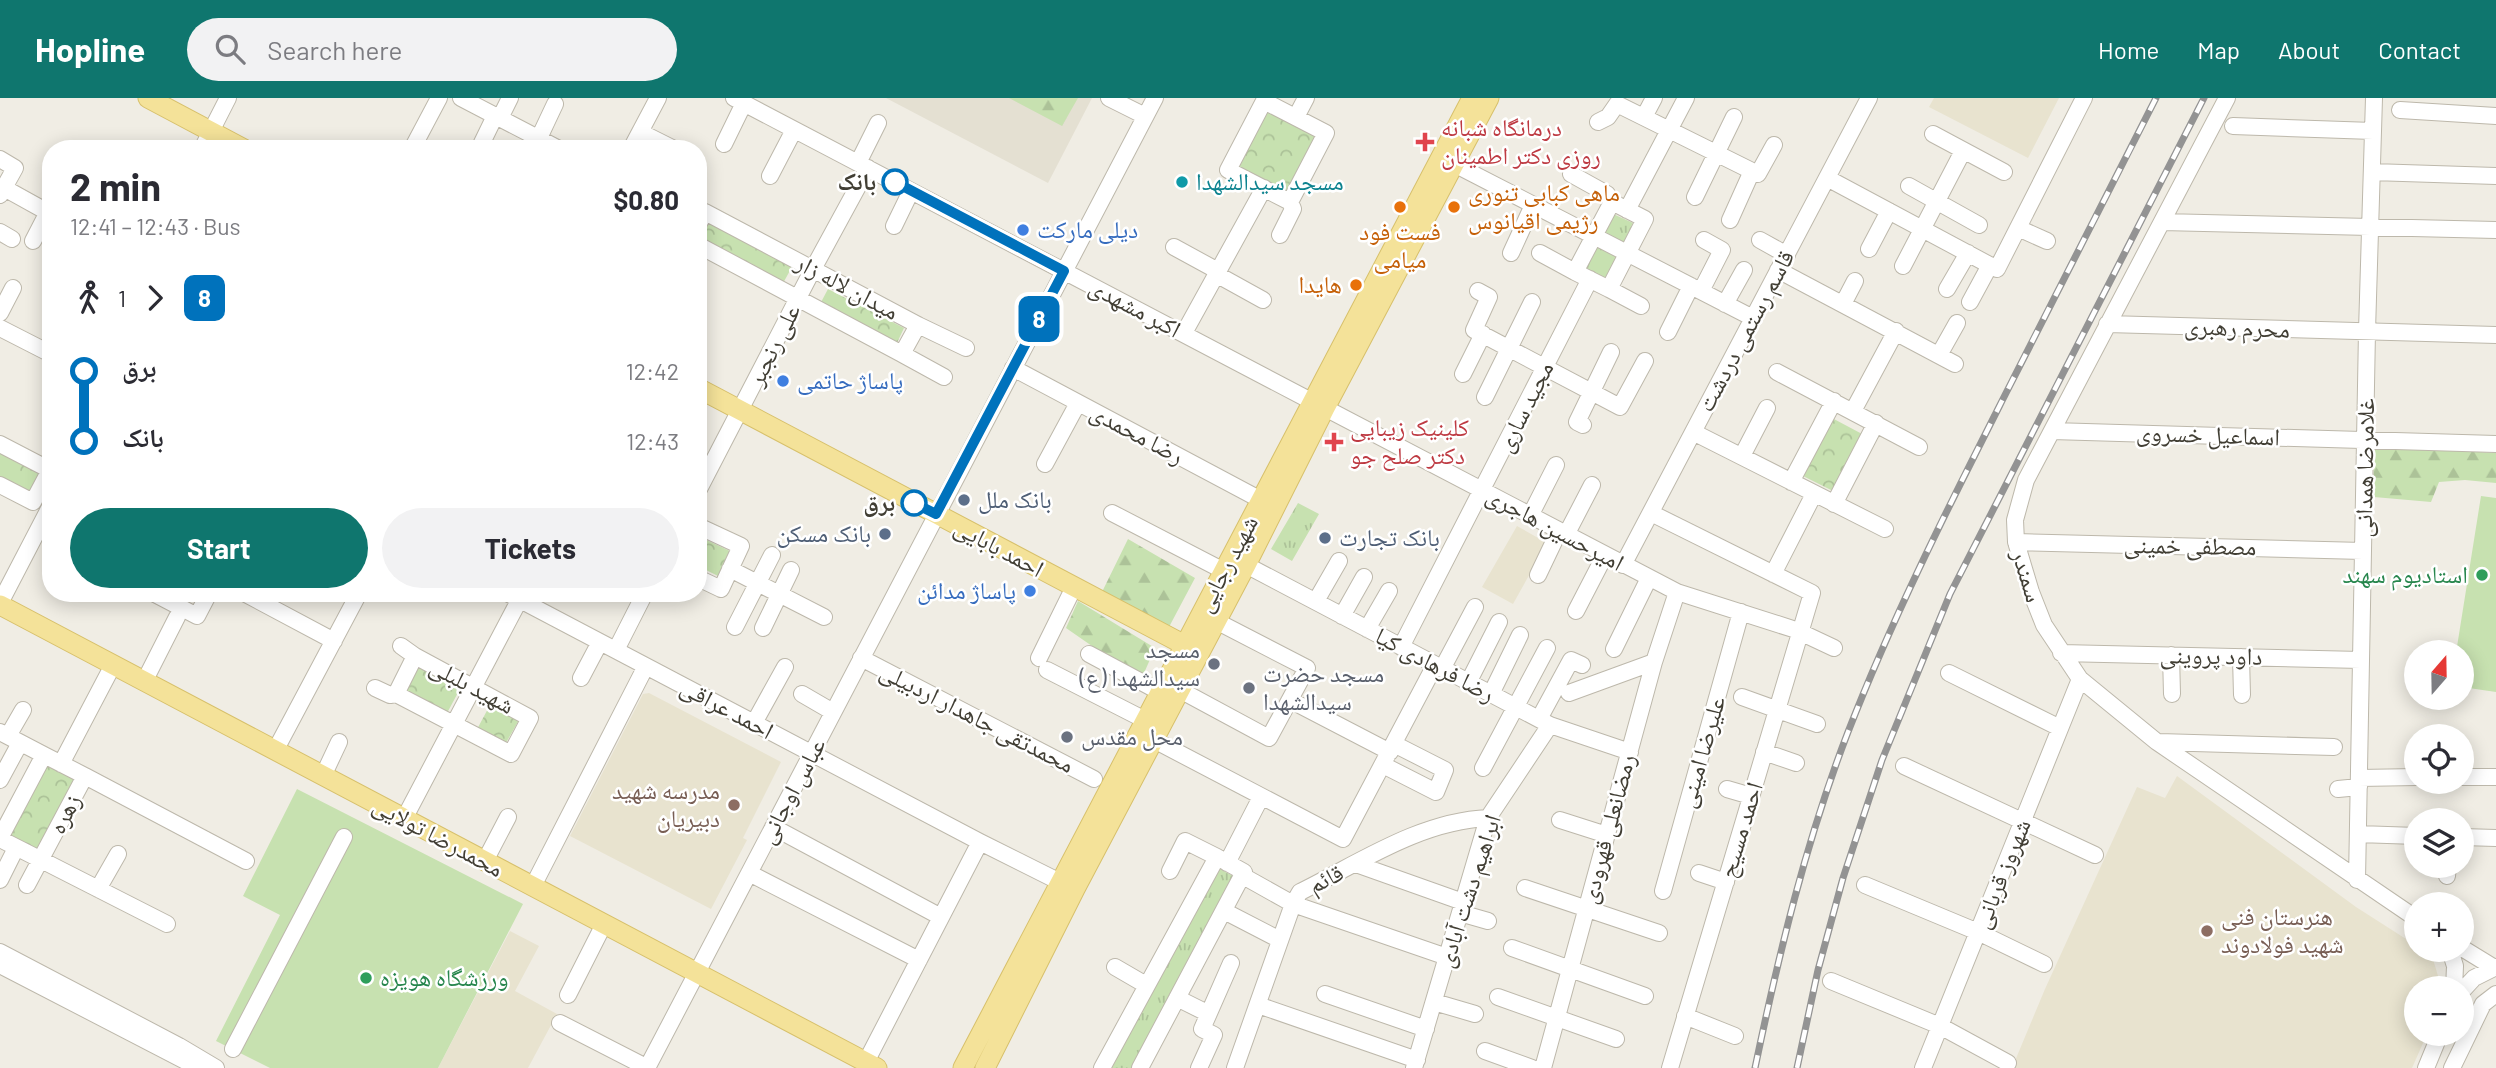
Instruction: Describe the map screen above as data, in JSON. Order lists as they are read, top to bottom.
{
  "streets": {
    "main road": ["احمد بابایی", "شهید رجایی", "محمدرضا تولایی"],
    "street": [
      "میدان لاله زار",
      "اکبر مشهدی",
      "محرم رهبری",
      "قاسم رستمی دردشت",
      "علی رنجبر",
      "مجید ساری",
      "رضا محمدی",
      "اسماعیل خسروی",
      "غلامرضا همدانی",
      "امیرحسین هاجری",
      "مصطفی خمینی",
      "سمندر",
      "داود پروینی",
      "رضا فرهادی کیا",
      "شهید بلبلی",
      "احمد عراقی",
      "محمدتقی جاهدار اردبیلی",
      "علیرضا امینی",
      "عباس اوجانی",
      "زهره",
      "رمضانعلی قهرودی",
      "احمد مسیح",
      "شهروز قربانی",
      "قائم",
      "ابراهیم دشت آبادی"
    ]
  },
  "crossings": [
    ["میدان لاله زار", "علی رنجبر"],
    ["اکبر مشهدی", "علی رنجبر"],
    ["اکبر مشهدی", "امیرحسین هاجری"],
    ["اکبر مشهدی", "شهید رجایی"],
    ["اکبر مشهدی", "عباس اوجانی"],
    ["محرم رهبری", "غلامرضا همدانی"],
    ["محرم رهبری", "سمندر"],
    ["قاسم رستمی دردشت", "امیرحسین هاجری"],
    ["علی رنجبر", "احمد بابایی"],
    ["مجید ساری", "امیرحسین هاجری"],
    ["مجید ساری", "رضا فرهادی کیا"],
    ["رضا محمدی", "شهید رجایی"],
    ["رضا محمدی", "عباس اوجانی"],
    ["اسماعیل خسروی", "غلامرضا همدانی"],
    ["اسماعیل خسروی", "سمندر"],
    ["غلامرضا همدانی", "مصطفی خمینی"],
    ["غلامرضا همدانی", "سمندر"],
    ["غلامرضا همدانی", "داود پروینی"],
    ["امیرحسین هاجری", "شهید رجایی"],
    ["امیرحسین هاجری", "علیرضا امینی"],
    ["امیرحسین هاجری", "رمضانعلی قهرودی"],
    ["امیرحسین هاجری", "احمد مسیح"],
    ["مصطفی خمینی", "سمندر"],
    ["احمد بابایی", "شهید رجایی"],
    ["احمد بابایی", "عباس اوجانی"],
    ["شهید رجایی", "رضا فرهادی کیا"],
    ["شهید رجایی", "احمد عراقی"],
    ["سمندر", "داود پروینی"],
    ["سمندر", "شهروز قربانی"],
    ["رضا فرهادی کیا", "رمضانعلی قهرودی"],
    ["رضا فرهادی کیا", "ابراهیم دشت آبادی"],
    ["احمد عراقی", "عباس اوجانی"],
    ["محمدتقی جاهدار اردبیلی", "عباس اوجانی"],
    ["عباس اوجانی", "محمدرضا تولایی"],
    ["قائم", "ابراهیم دشت آبادی"]
  ],
  "places": {
    "health": ["درمانگاه شبانه روزی دکتر اطمینان", "کلینیک زیبایی دکتر صلح جو"],
    "other": [
      "بانک",
      "مسجد سیدالشهدا",
      "فست فود میامی",
      "ماهی کبابی تنوری رژیمی اقیانوس",
      "دیلی مارکت",
      "هایدا",
      "پاساژ حاتمی",
      "بانک ملل",
      "برق",
      "بانک مسکن",
      "بانک تجارت",
      "استادیوم سهند",
      "پاساژ مدائن",
      "مسجد سیدالشهدا (ع)",
      "مسجد حضرت سیدالشهدا",
      "محل مقدس",
      "مدرسه شهید دبیریان",
      "هنرستان فنی شهید فولادوند",
      "ورزشگاه هویزه"
    ]
  },
  "lines": ["bus line 8"],
  "north": "top",
  "page": {
    "header": "Hopline",
    "search": "Search here",
    "nav": [
      "Home",
      "Map",
      "About",
      "Contact"
    ],
    "on_map": "8",
    "heading": ["2 min", "12:41 – 12:43 · Bus", "$0.80"],
    "legs": ["1", "8"],
    "list": [
      {
        "name": "برق",
        "value": "12:42"
      },
      {
        "name": "بانک",
        "value": "12:43"
      }
    ],
    "buttons": ["Start", "Tickets"],
    "map_buttons": ["+", "−"]
  }
}
